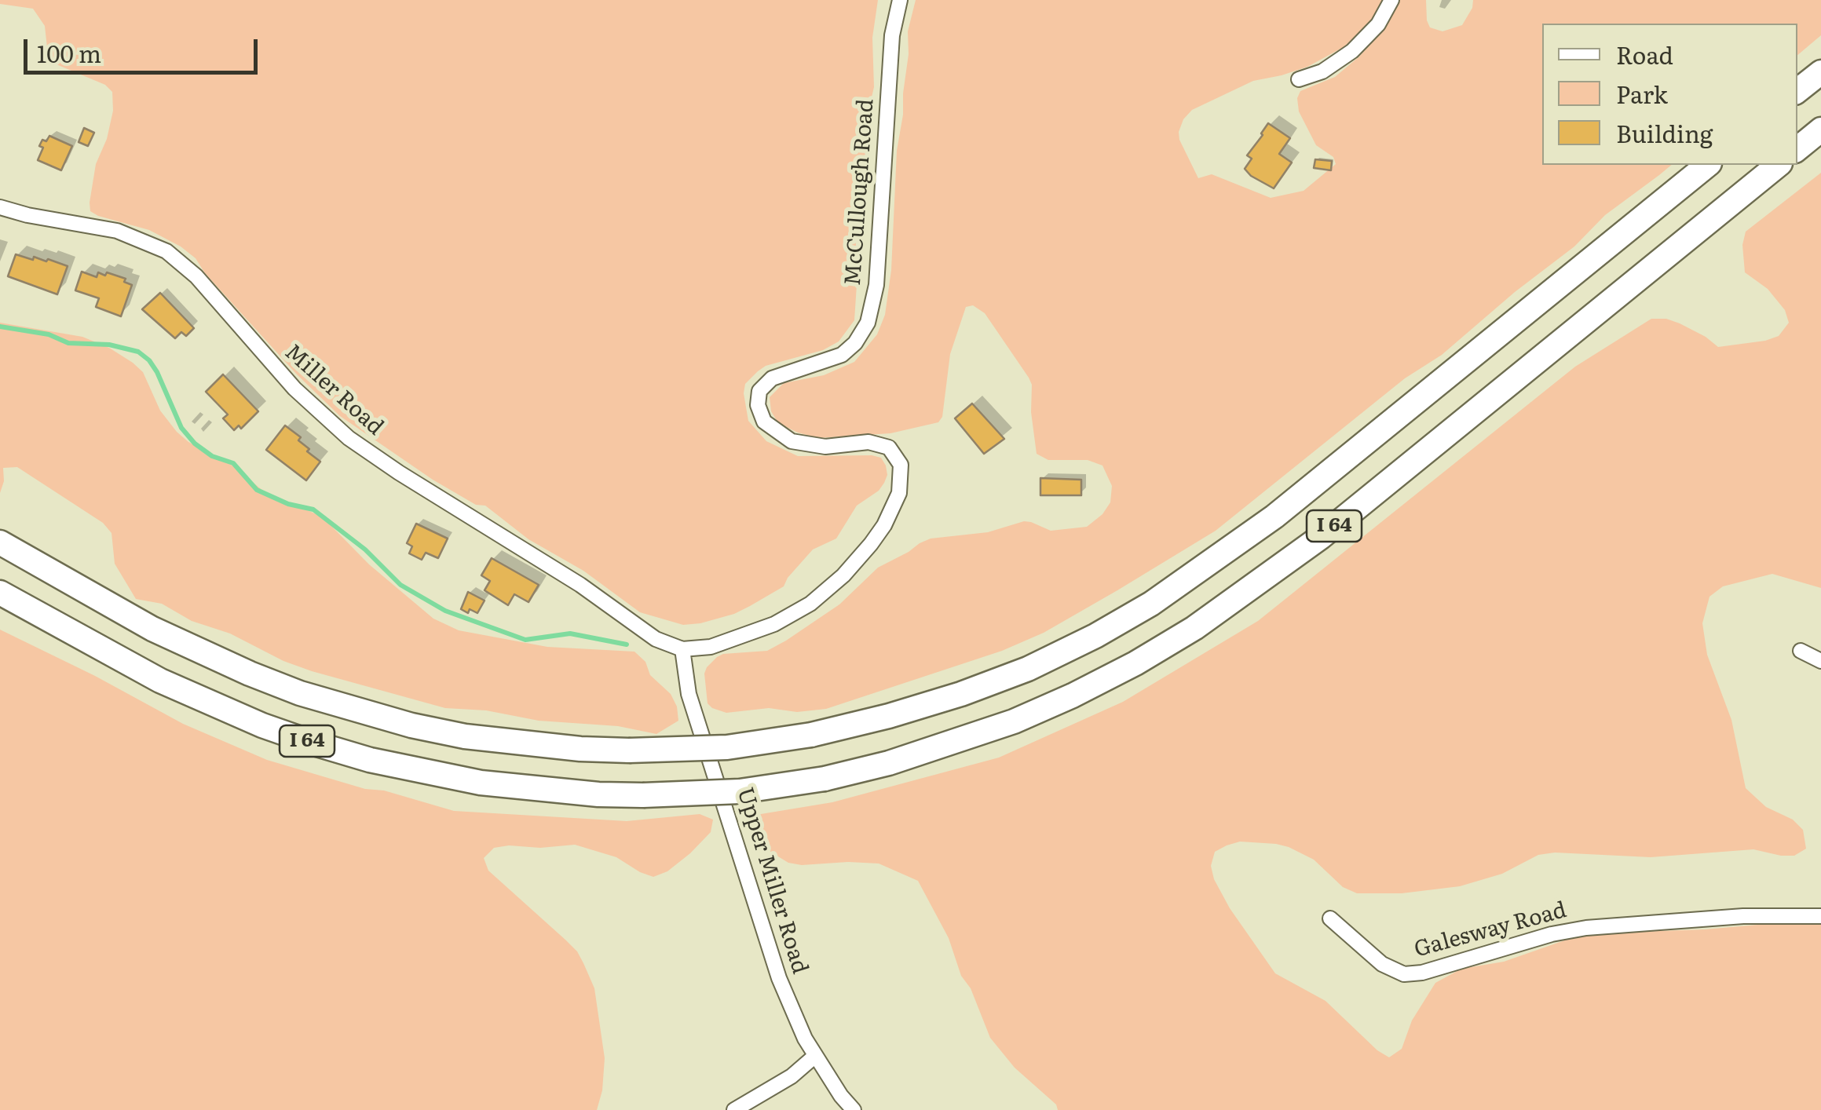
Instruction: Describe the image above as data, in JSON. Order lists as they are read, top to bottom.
{
  "streets": {
    "highway": ["I 64"],
    "street": [
      "McCullough Road",
      "Miller Road",
      "Upper Miller Road",
      "Galesway Road"
    ]
  },
  "crossings": [
    ["McCullough Road", "Miller Road"],
    ["McCullough Road", "Upper Miller Road"],
    ["Miller Road", "Upper Miller Road"]
  ],
  "legend": ["Road", "Park", "Building"],
  "scale_bar": "100 m"
}
